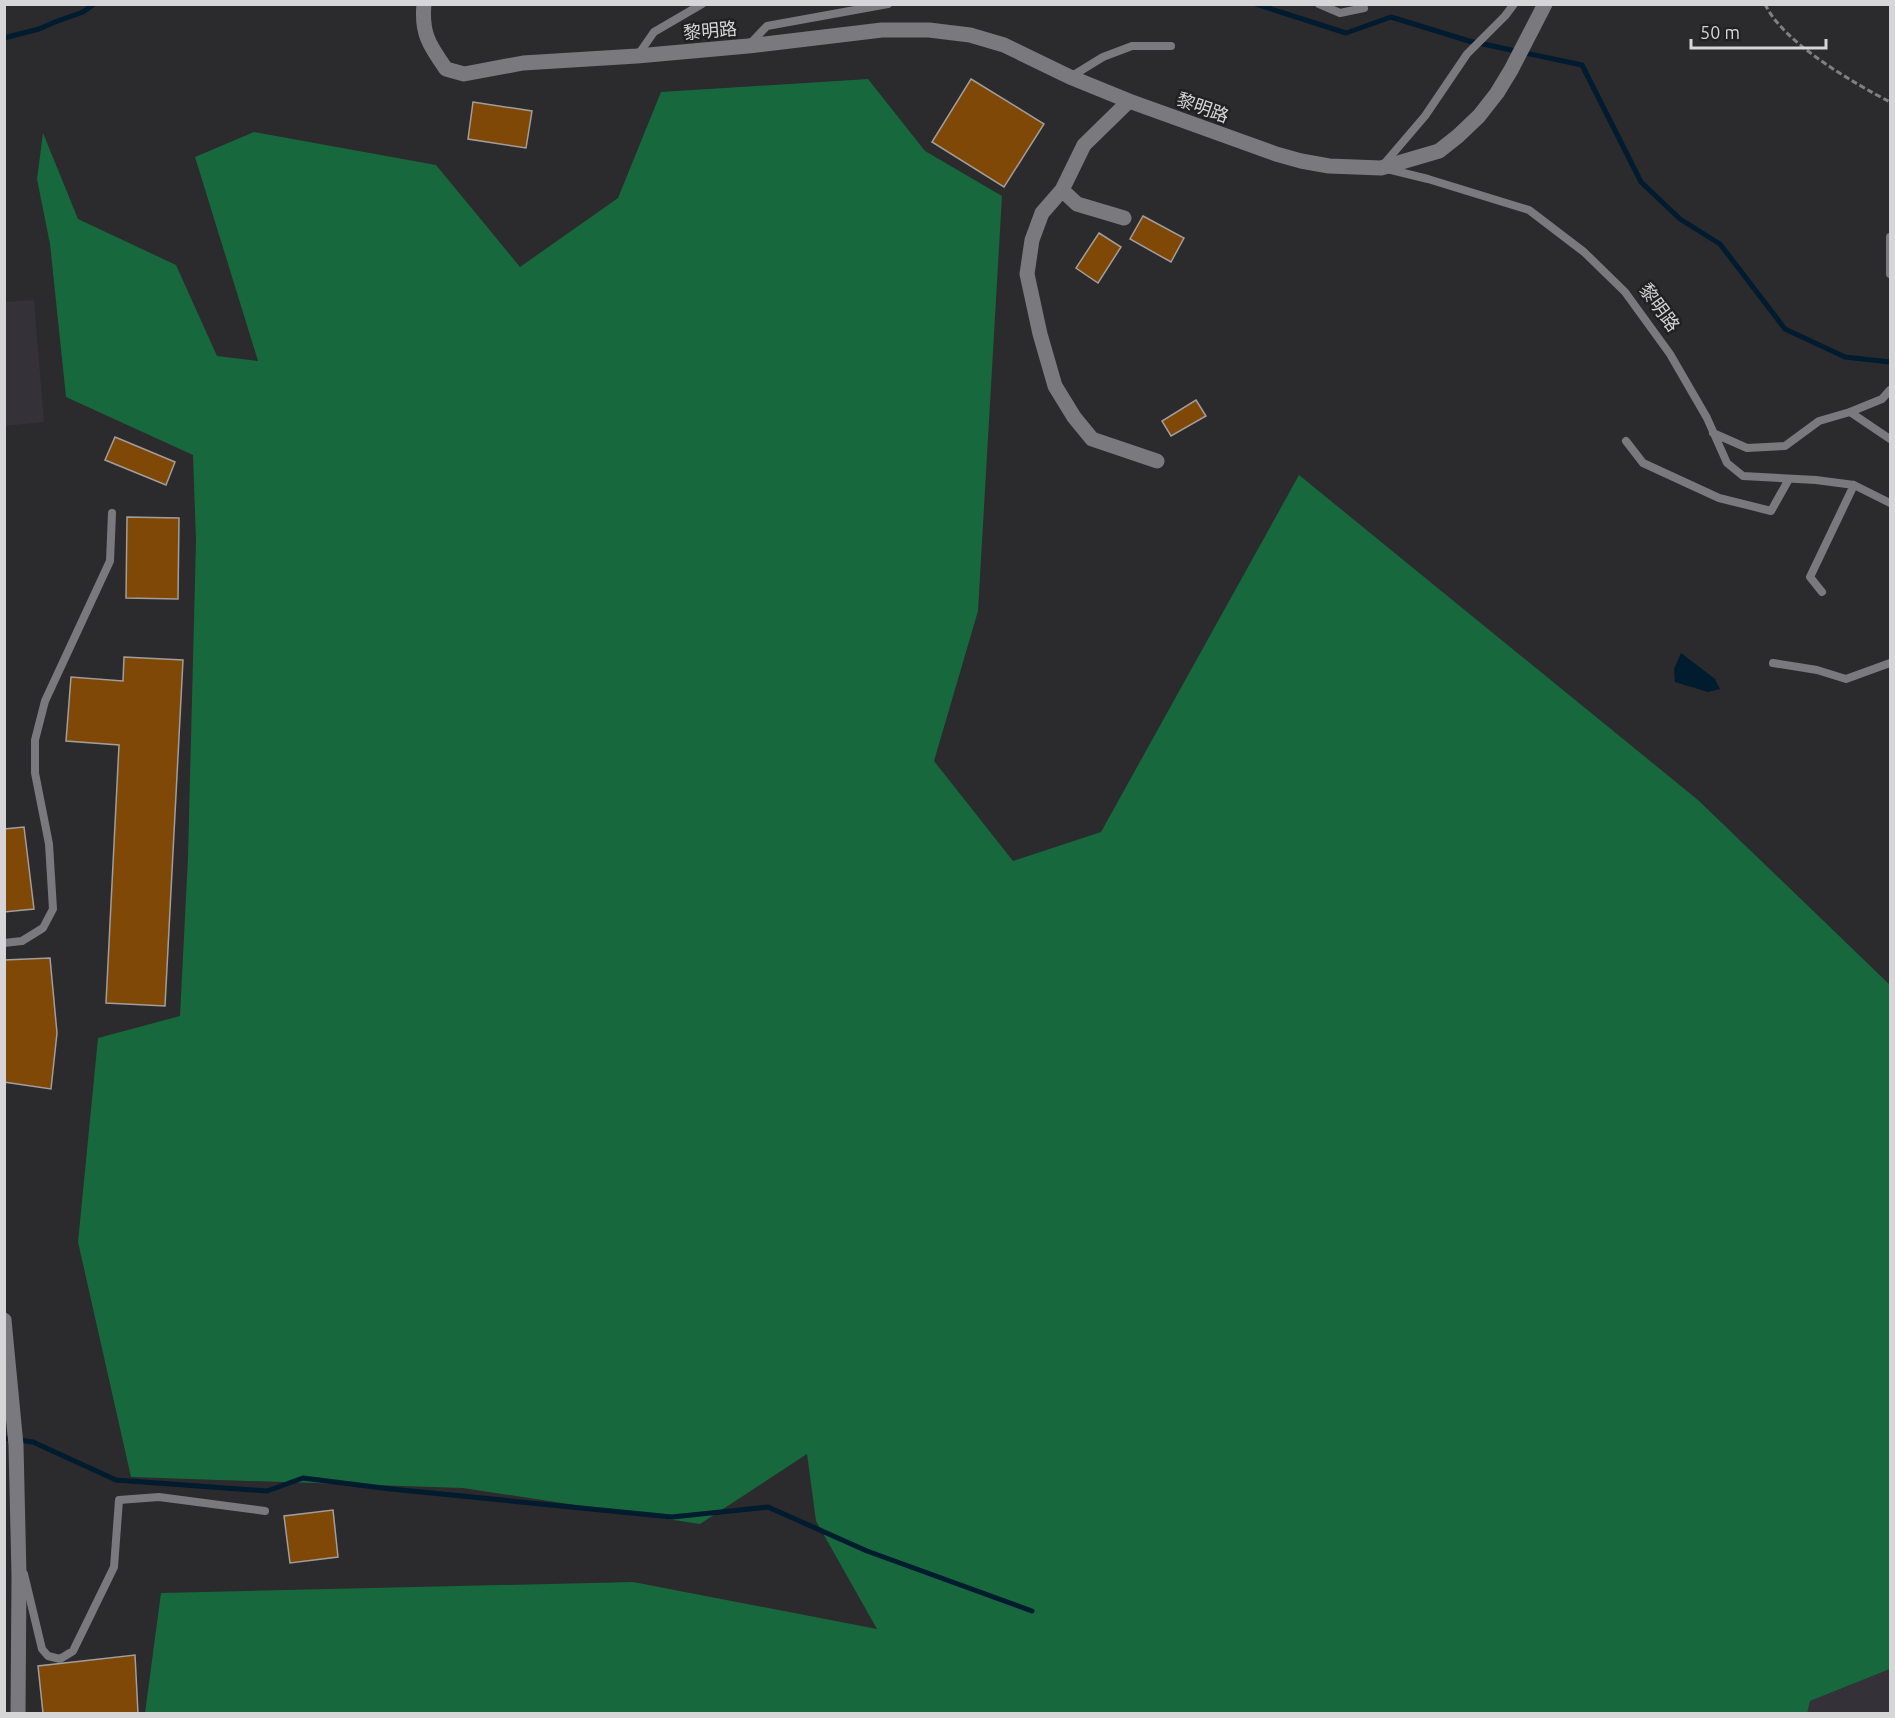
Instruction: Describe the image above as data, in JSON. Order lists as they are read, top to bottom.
{
  "streets": {
    "street": ["黎明路"]
  },
  "scale_bar": "50 m"
}
